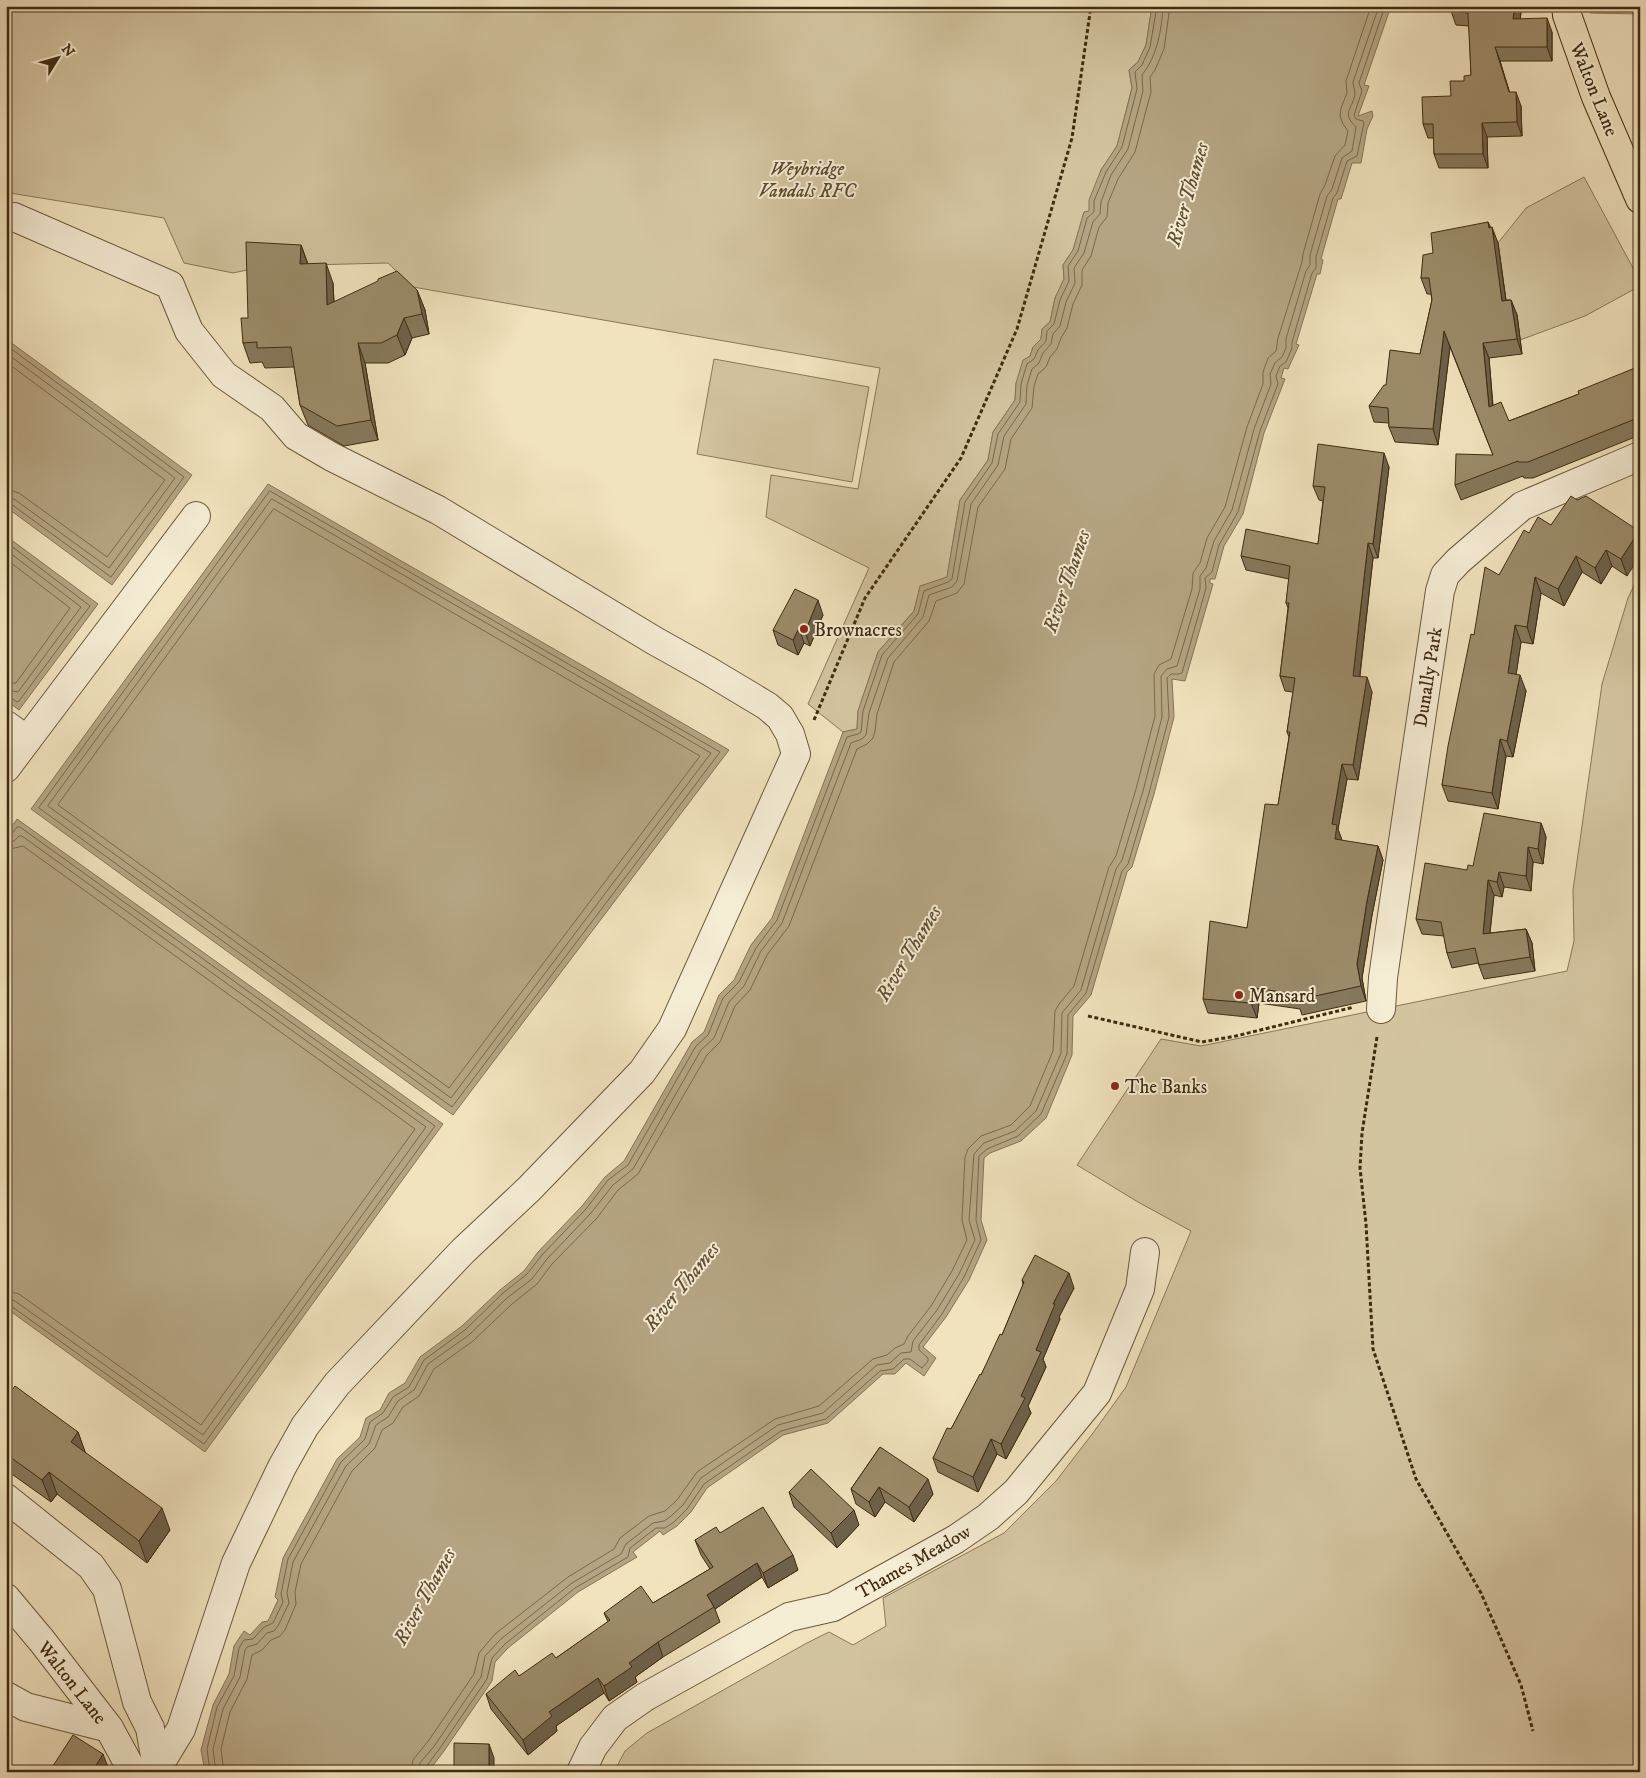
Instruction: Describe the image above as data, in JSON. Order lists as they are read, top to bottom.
{
  "streets": {
    "main road": ["Walton Lane"],
    "street": ["Dunally Park", "Thames Meadow"]
  },
  "water": ["River Thames"],
  "parks": ["Weybridge Vandals RFC"],
  "places": ["Brownacres", "Mansard", "The Banks"],
  "north": "top right"
}
